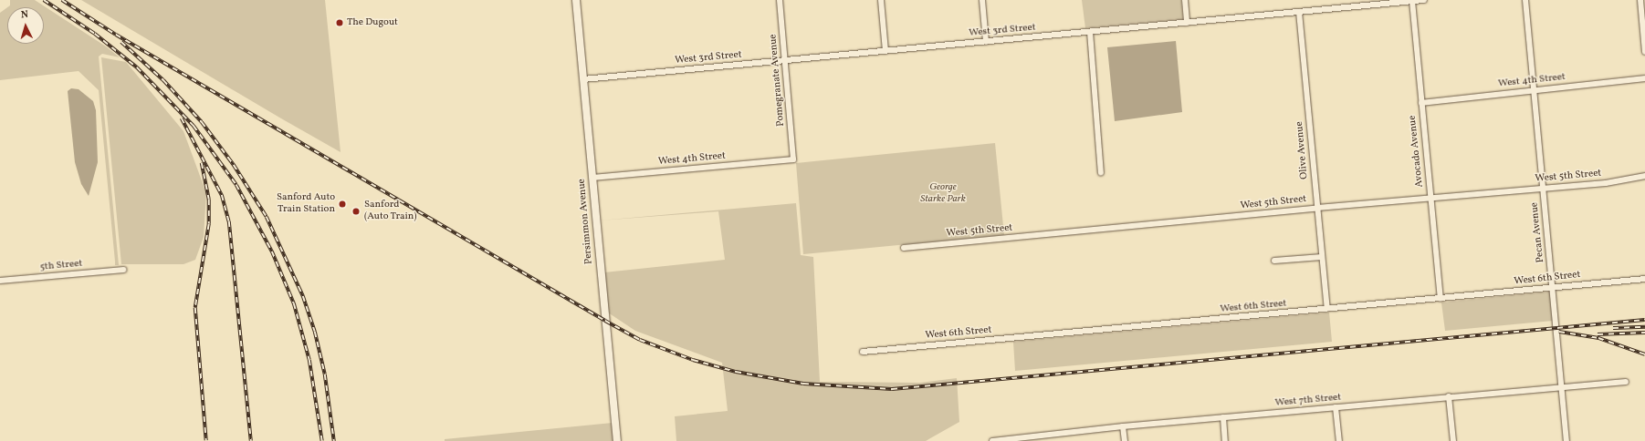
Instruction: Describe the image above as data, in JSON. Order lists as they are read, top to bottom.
{
  "streets": {
    "street": [
      "West 3rd Street",
      "Pomegranate Avenue",
      "West 4th Street",
      "Olive Avenue",
      "Avocado Avenue",
      "West 5th Street",
      "Persimmon Avenue",
      "Pecan Avenue",
      "5th Street",
      "West 6th Street",
      "West 7th Street"
    ]
  },
  "crossings": [
    ["West 3rd Street", "Pomegranate Avenue"],
    ["West 3rd Street", "Olive Avenue"],
    ["West 3rd Street", "Avocado Avenue"],
    ["West 3rd Street", "Persimmon Avenue"],
    ["Pomegranate Avenue", "West 4th Street"],
    ["West 4th Street", "Avocado Avenue"],
    ["West 4th Street", "Persimmon Avenue"],
    ["West 4th Street", "Pecan Avenue"],
    ["Olive Avenue", "West 5th Street"],
    ["Olive Avenue", "West 6th Street"],
    ["Avocado Avenue", "West 5th Street"],
    ["Avocado Avenue", "West 6th Street"],
    ["West 5th Street", "Pecan Avenue"],
    ["Pecan Avenue", "West 6th Street"],
    ["Pecan Avenue", "West 7th Street"]
  ],
  "parks": ["George Starke Park"],
  "places": ["The Dugout", "Sanford Auto Train Station", "Sanford (Auto Train)"],
  "north": "top"
}
